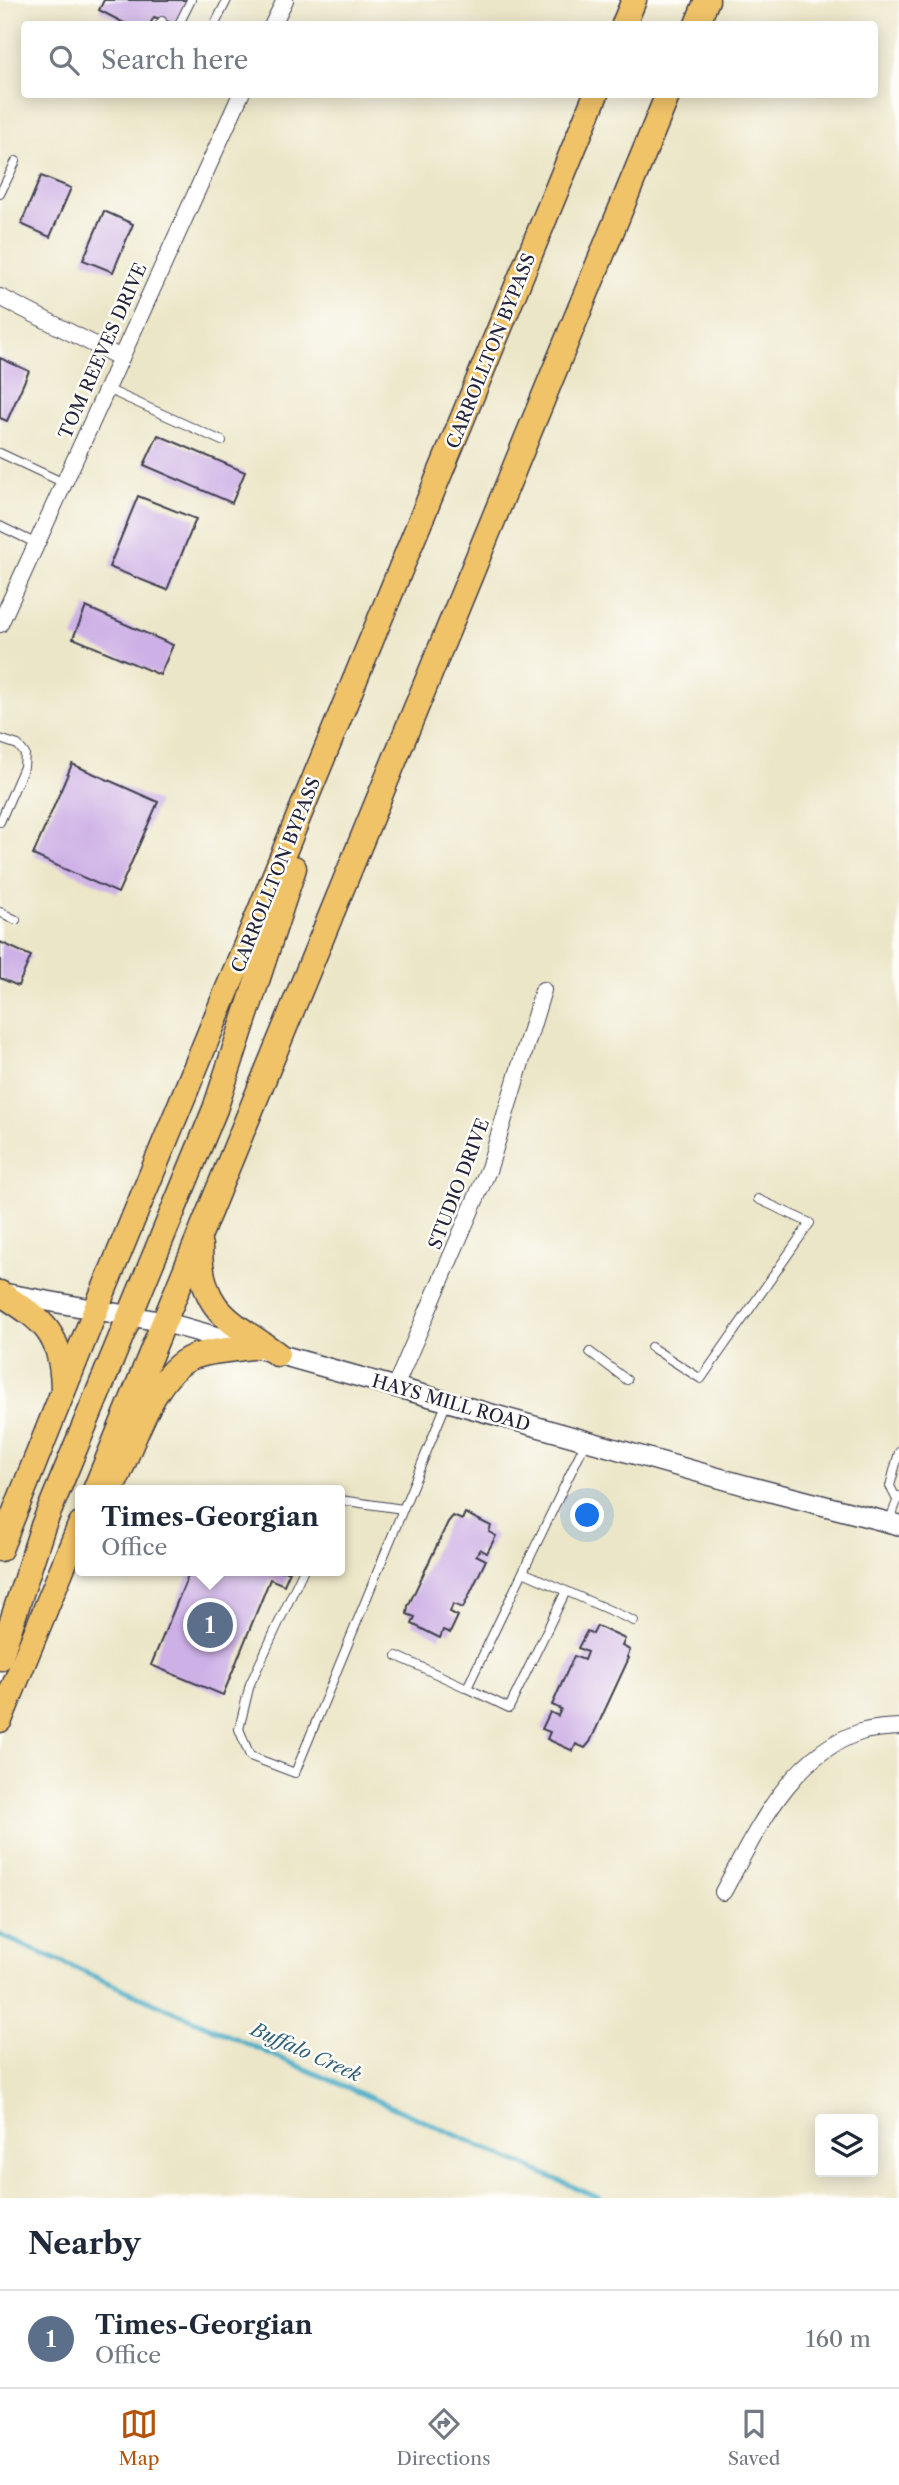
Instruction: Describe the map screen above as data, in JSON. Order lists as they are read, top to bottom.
{
  "streets": {
    "main road": ["CARROLLTON BYPASS"],
    "street": ["TOM REEVES DRIVE", "STUDIO DRIVE", "HAYS MILL ROAD"]
  },
  "crossings": [
    ["CARROLLTON BYPASS", "HAYS MILL ROAD"],
    ["STUDIO DRIVE", "HAYS MILL ROAD"]
  ],
  "water": ["Buffalo Creek"],
  "page": {
    "search": "Search here",
    "popup": ["Times-Georgian", "Office"],
    "pins": "1",
    "heading": "Nearby",
    "list": [
      {
        "mark": "1",
        "name": "Times-Georgian",
        "note": "Office",
        "value": "160 m"
      }
    ],
    "nav": ["Map", "Directions", "Saved"]
  }
}
